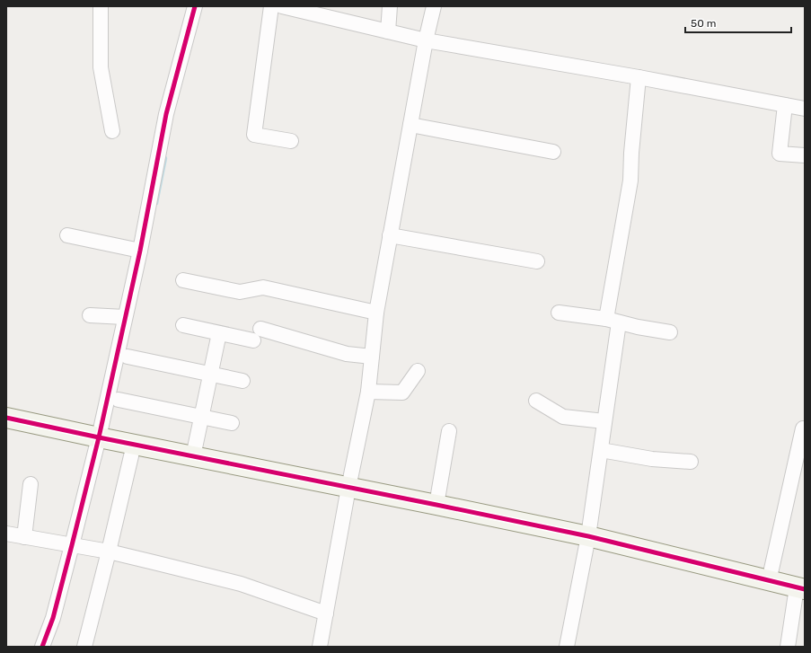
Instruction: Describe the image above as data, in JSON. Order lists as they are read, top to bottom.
{
  "scale_bar": "50 m"
}
